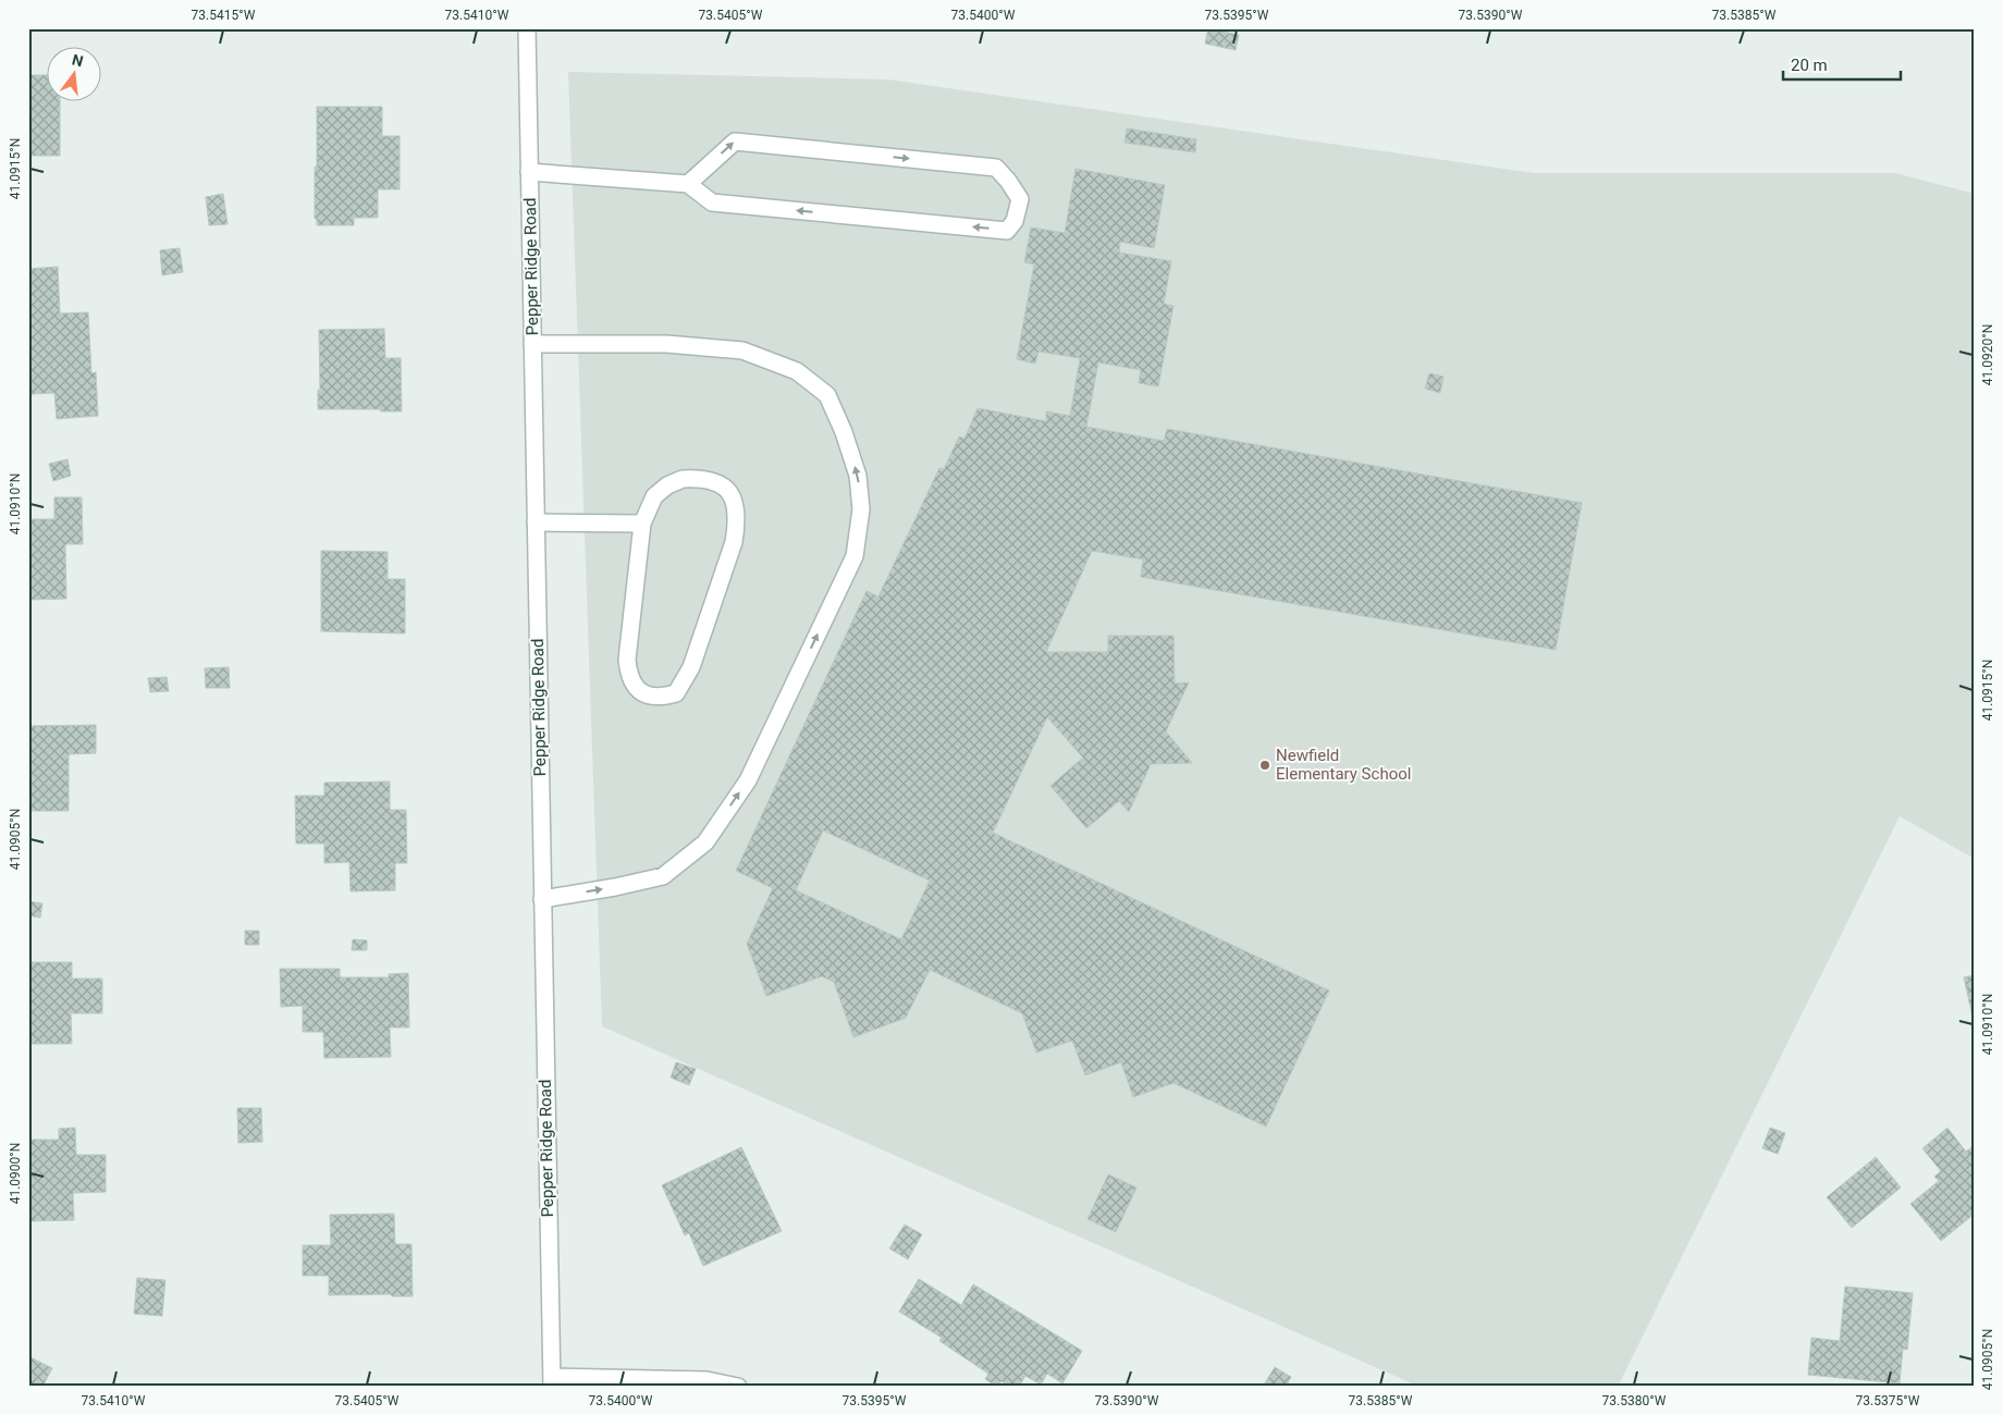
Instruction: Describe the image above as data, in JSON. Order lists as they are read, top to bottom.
{
  "streets": {
    "street": ["Pepper Ridge Road"]
  },
  "places": ["Newfield Elementary School"],
  "scale_bar": "20 m",
  "north": "top",
  "coordinates": [
    "73.5415°W",
    "73.5410°W",
    "73.5405°W",
    "73.5400°W",
    "73.5395°W",
    "73.5390°W",
    "73.5385°W",
    "41.0915°N",
    "41.0920°N",
    "41.0910°N",
    "41.0905°N",
    "41.0900°N",
    "73.5380°W",
    "73.5375°W"
  ]
}
